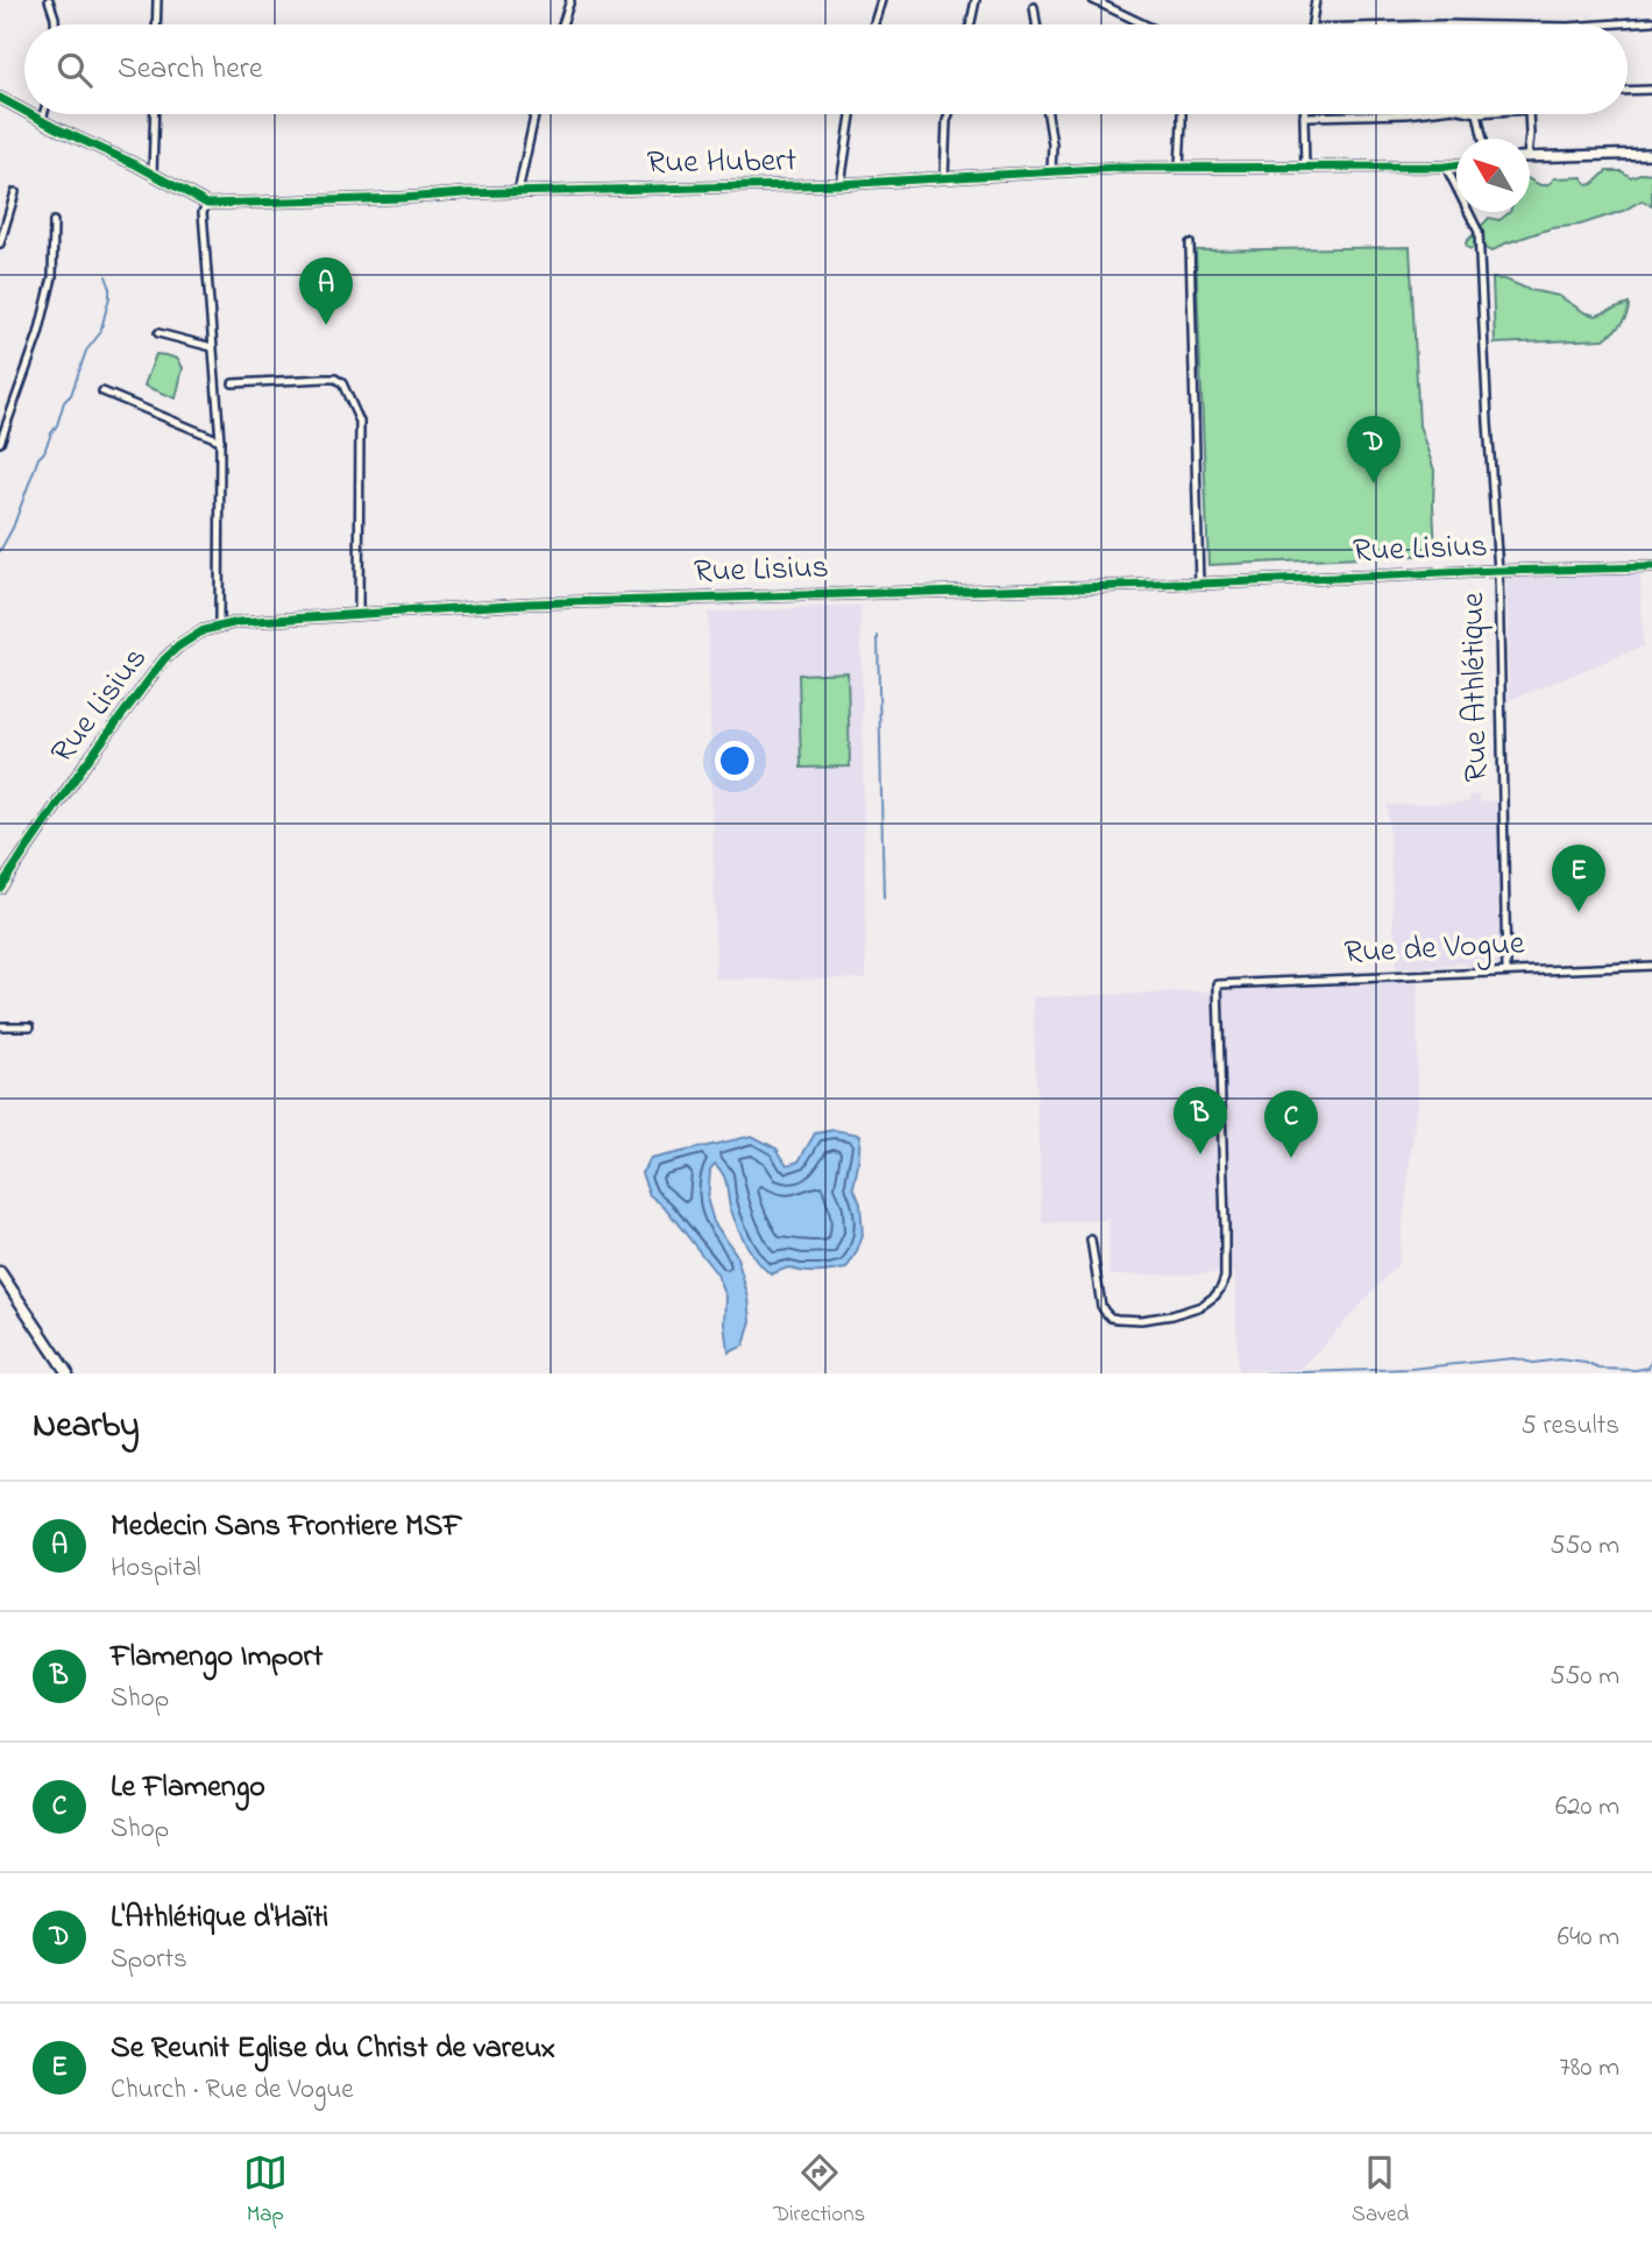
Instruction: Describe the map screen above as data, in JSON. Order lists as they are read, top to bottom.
{
  "streets": {
    "street": [
      "Rue Hubert",
      "Rue Lisius",
      "Rue Athlétique",
      "Rue de Vogue"
    ]
  },
  "crossings": [
    ["Rue Hubert", "Rue Athlétique"],
    ["Rue Lisius", "Rue Athlétique"],
    ["Rue Athlétique", "Rue de Vogue"]
  ],
  "north": "top left",
  "page": {
    "search": "Search here",
    "pins": [
      "A",
      "D",
      "E",
      "B",
      "C"
    ],
    "heading": ["Nearby", "5 results"],
    "list": [
      {
        "mark": "A",
        "name": "Medecin Sans Frontiere MSF",
        "note": "Hospital",
        "value": "550 m"
      },
      {
        "mark": "B",
        "name": "Flamengo Import",
        "note": "Shop",
        "value": "550 m"
      },
      {
        "mark": "C",
        "name": "Le Flamengo",
        "note": "Shop",
        "value": "620 m"
      },
      {
        "mark": "D",
        "name": "L'Athlétique d'Haïti",
        "note": "Sports",
        "value": "640 m"
      },
      {
        "mark": "E",
        "name": "Se Reunit Eglise du Christ de vareux",
        "note": "Church · Rue de Vogue",
        "value": "780 m"
      }
    ],
    "nav": ["Map", "Directions", "Saved"]
  }
}
